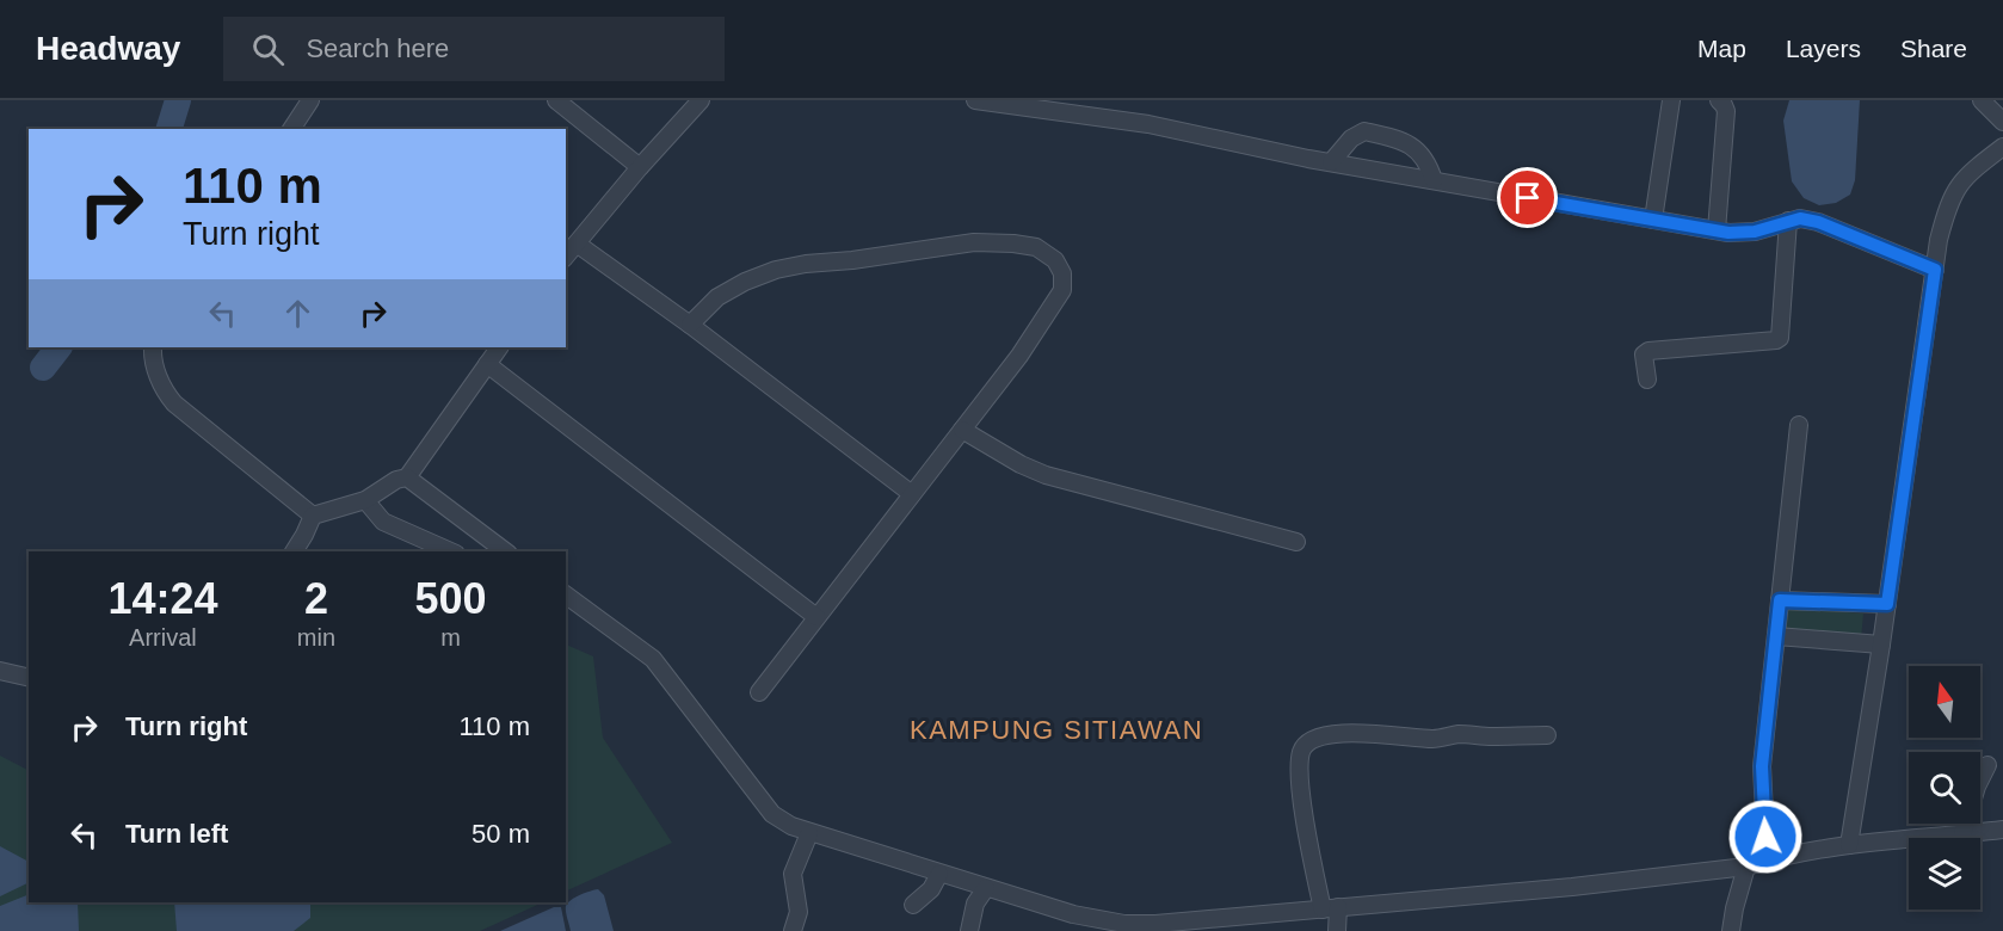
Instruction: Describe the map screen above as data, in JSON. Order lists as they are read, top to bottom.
{
  "districts": ["KAMPUNG SITIAWAN"],
  "north": "top",
  "page": {
    "header": "Headway",
    "search": "Search here",
    "nav": ["Map", "Layers", "Share"],
    "turn": ["110 m", "Turn right"],
    "eta": [
      "14:24",
      "Arrival",
      "2",
      "min",
      "500",
      "m"
    ],
    "list": [
      {
        "name": "Turn right",
        "value": "110 m"
      },
      {
        "name": "Turn left",
        "value": "50 m"
      }
    ]
  }
}
